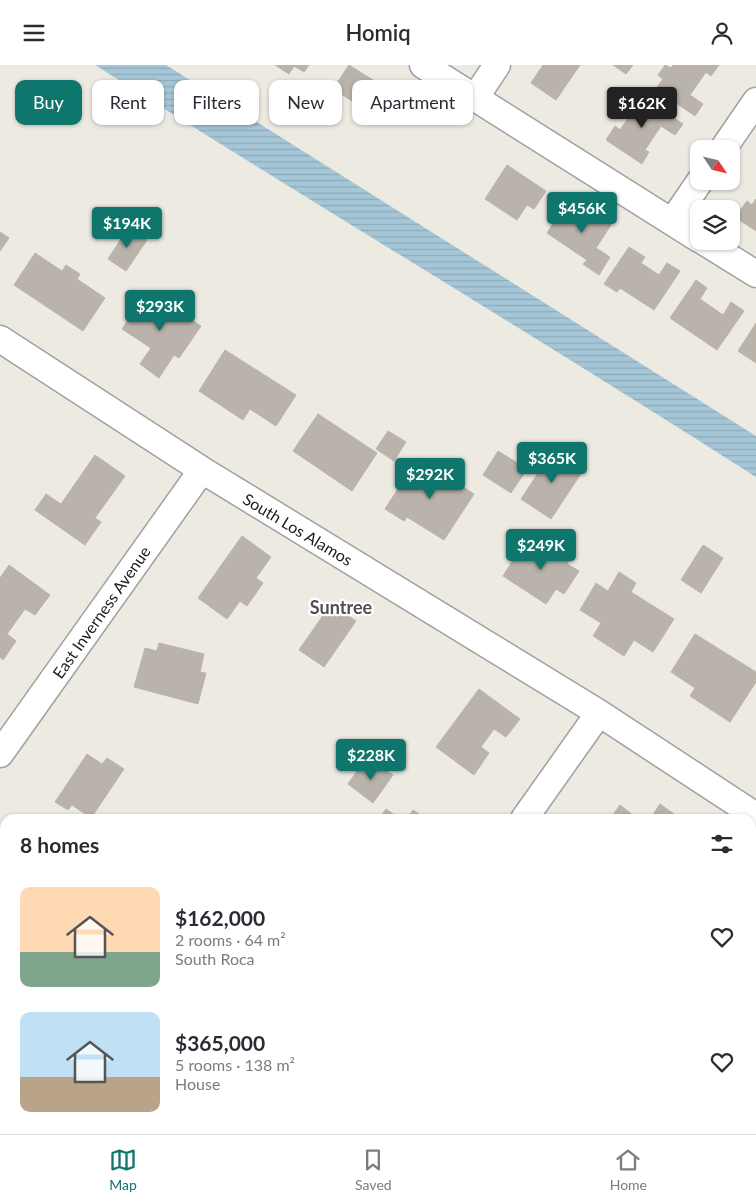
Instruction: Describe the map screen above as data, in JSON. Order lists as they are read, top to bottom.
{
  "streets": {
    "street": ["South Los Alamos", "East Inverness Avenue"]
  },
  "crossings": [
    ["South Los Alamos", "East Inverness Avenue"]
  ],
  "districts": ["Suntree"],
  "north": "bottom right",
  "page": {
    "header": "Homiq",
    "chip": [
      "Buy",
      "Rent",
      "Filters",
      "New",
      "Apartment"
    ],
    "price": [
      "$162K",
      "$456K",
      "$194K",
      "$293K",
      "$365K",
      "$292K",
      "$249K",
      "$228K"
    ],
    "heading": "8 homes",
    "list": [
      {
        "name": "$162,000",
        "note": "2 rooms · 64 m² · South Roca"
      },
      {
        "name": "$365,000",
        "note": "5 rooms · 138 m² · House"
      }
    ],
    "tabs": ["Map", "Saved", "Home"]
  }
}
